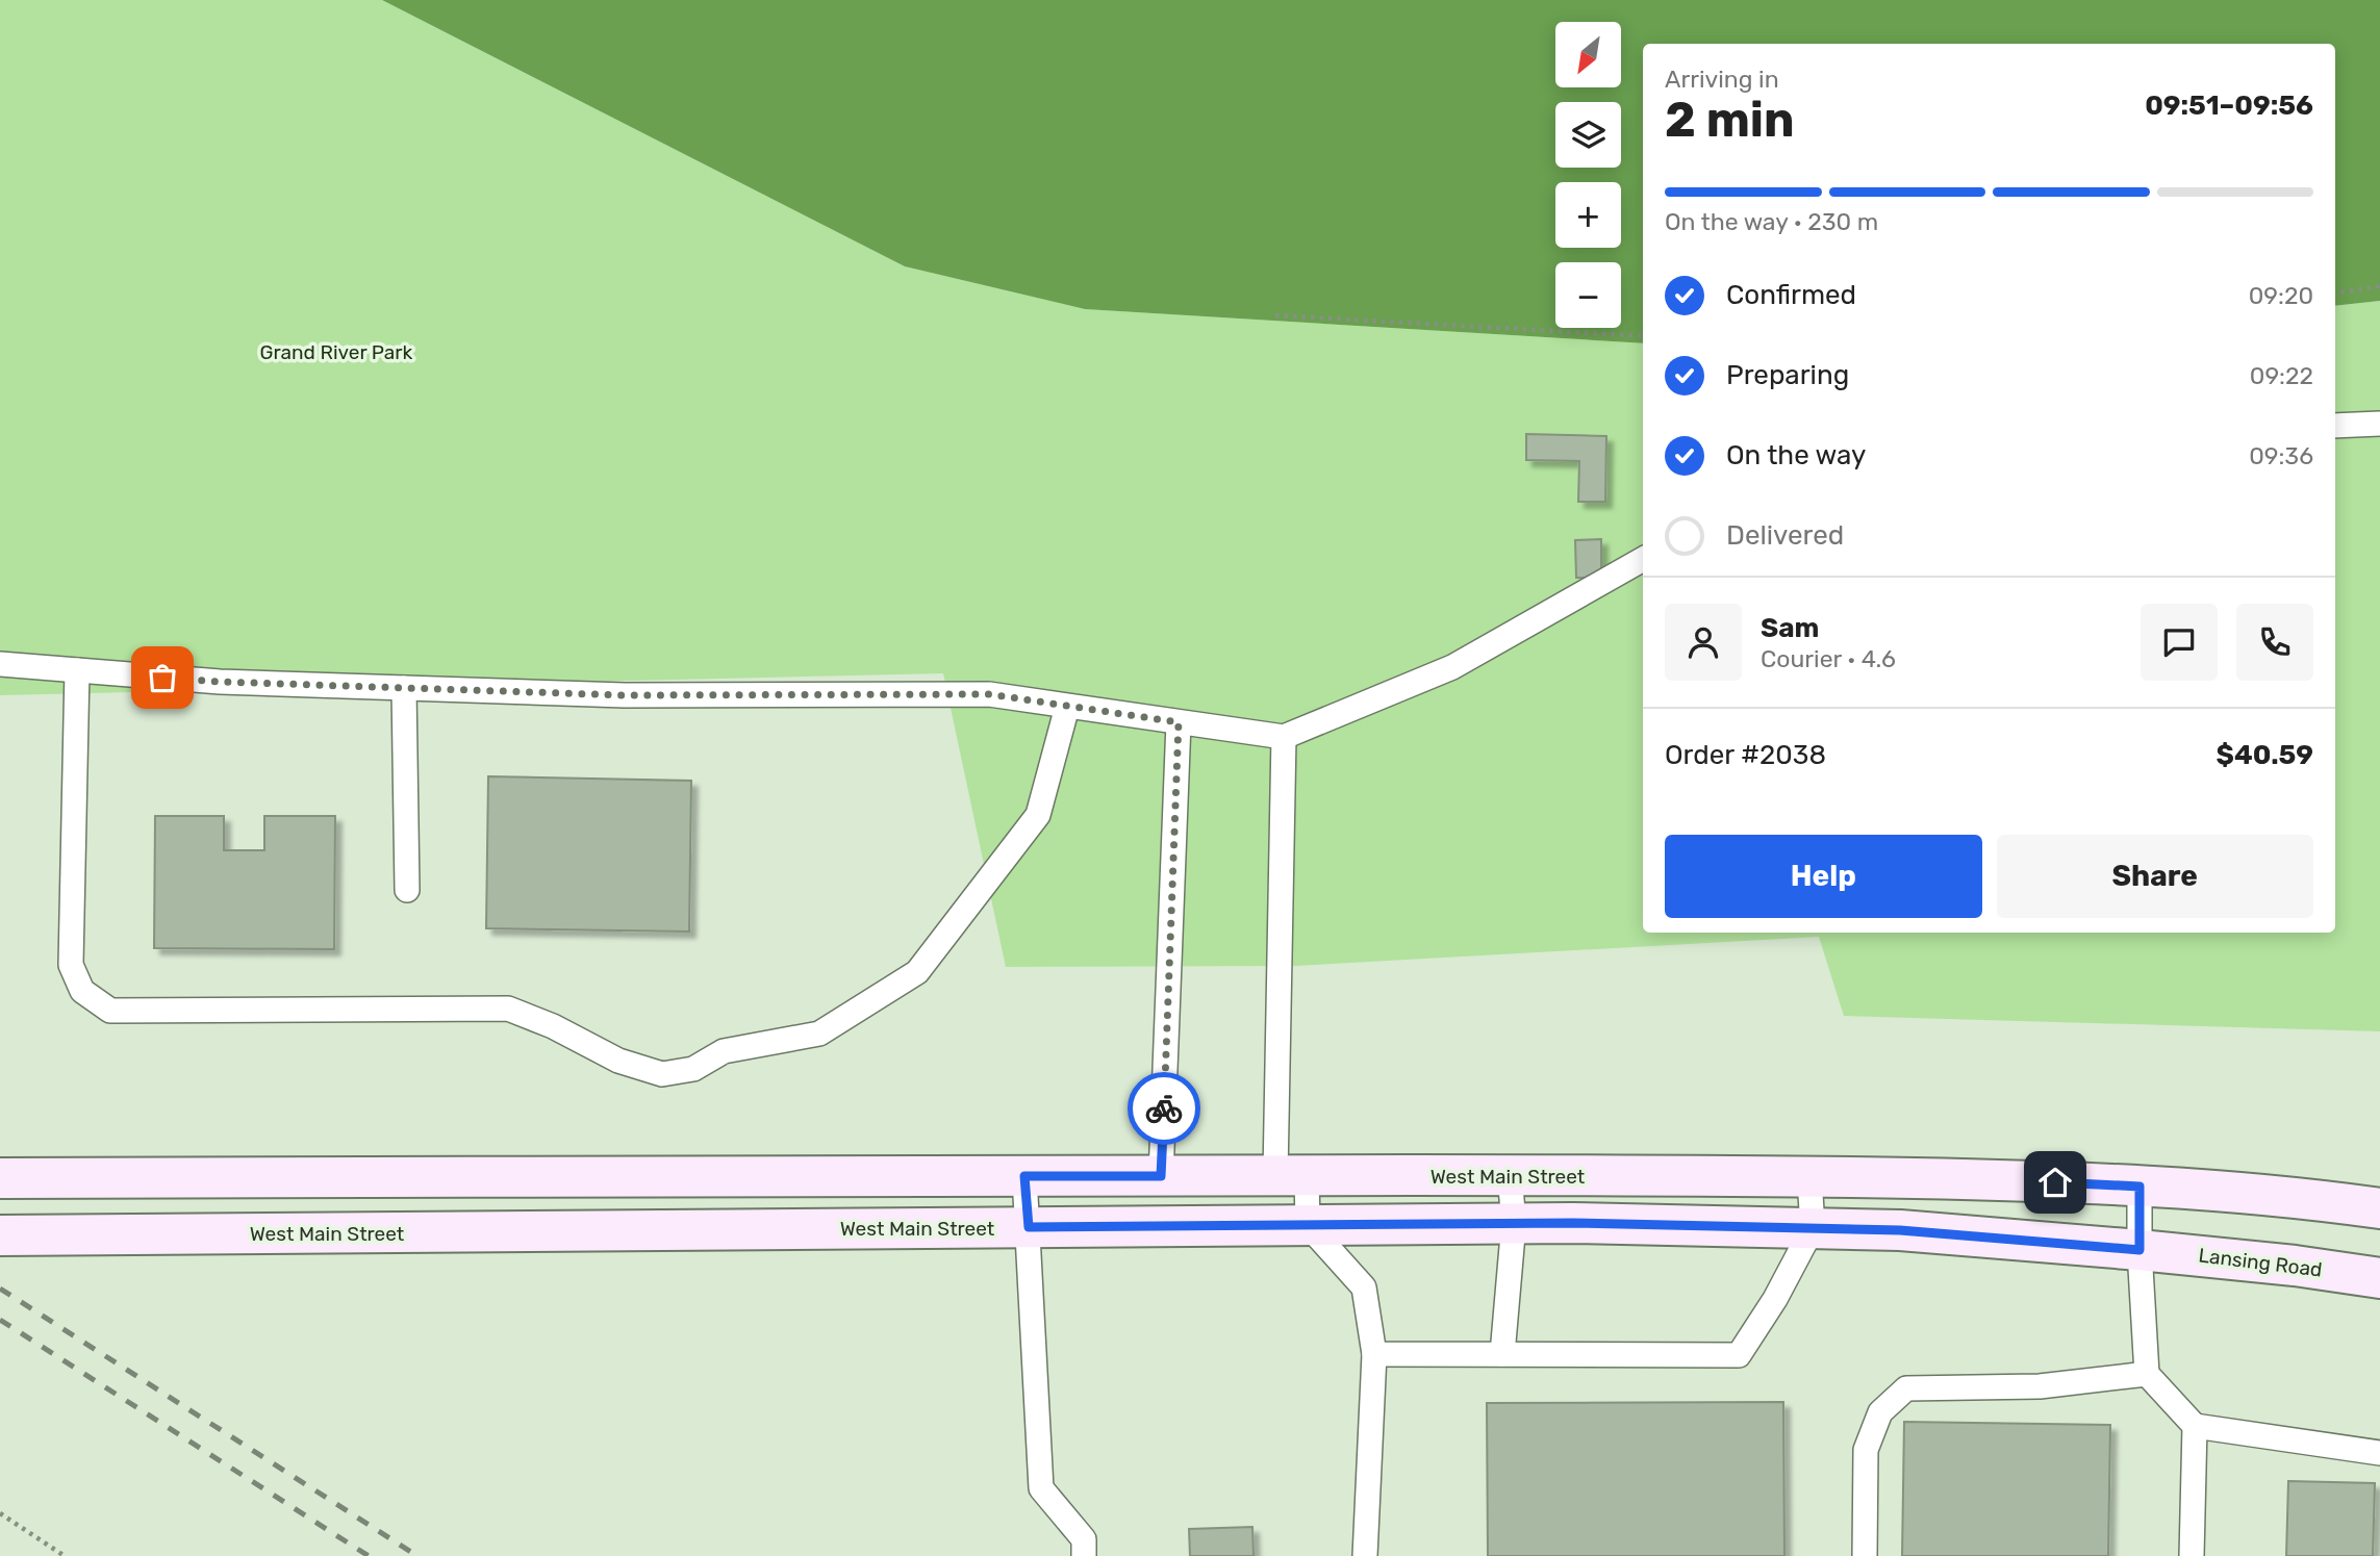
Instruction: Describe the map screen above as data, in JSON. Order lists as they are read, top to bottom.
{
  "streets": {
    "main road": ["West Main Street", "Lansing Road"]
  },
  "crossings": [
    ["West Main Street", "Lansing Road"]
  ],
  "parks": ["Grand River Park"],
  "north": "bottom left",
  "page": {
    "map_buttons": ["+", "−"],
    "heading": ["2 min", "Arriving in", "09:51–09:56"],
    "panel": [
      "Sam",
      "Courier · 4.6",
      "Order #2038",
      "$40.59"
    ],
    "bar": "On the way · 230 m",
    "list": [
      ["Confirmed", "09:20"],
      ["Preparing", "09:22"],
      ["On the way", "09:36"],
      "Delivered"
    ],
    "buttons": ["Help", "Share"]
  }
}
